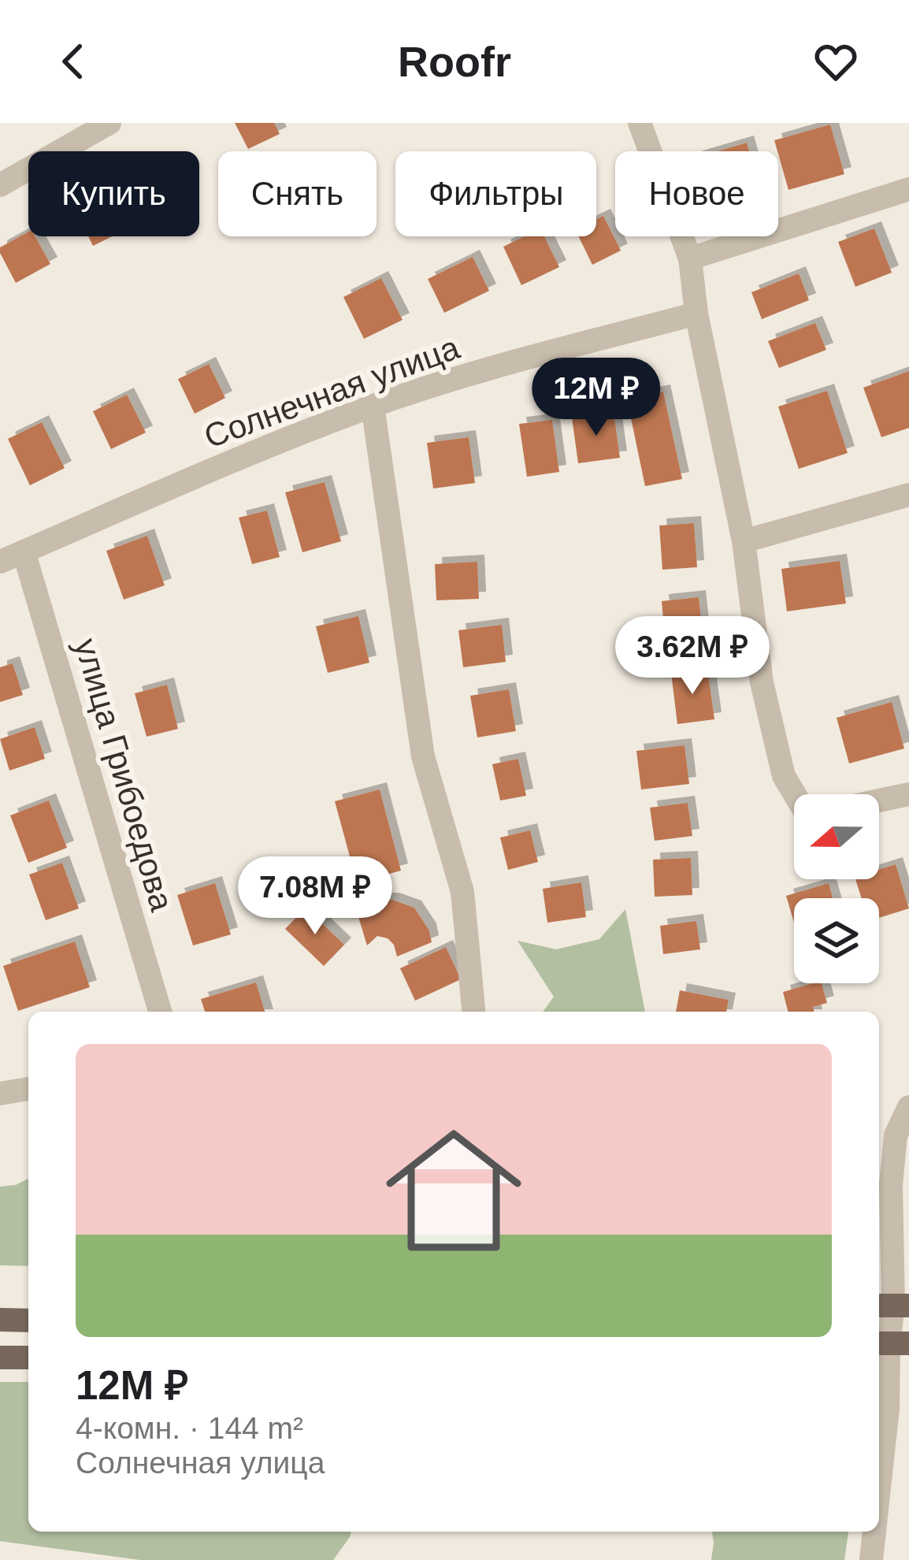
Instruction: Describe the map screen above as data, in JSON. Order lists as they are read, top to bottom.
{
  "streets": {
    "street": ["Солнечная улица", "улица Грибоедова"]
  },
  "crossings": [
    ["Солнечная улица", "улица Грибоедова"]
  ],
  "north": "left",
  "page": {
    "header": "Roofr",
    "chip": [
      "Купить",
      "Снять",
      "Фильтры",
      "Новое"
    ],
    "price": ["12M ₽", "3.62M ₽", "7.08M ₽"],
    "list": [
      {
        "name": "12M ₽",
        "note": "4-комн. · 144 m² · Солнечная улица"
      }
    ]
  }
}
